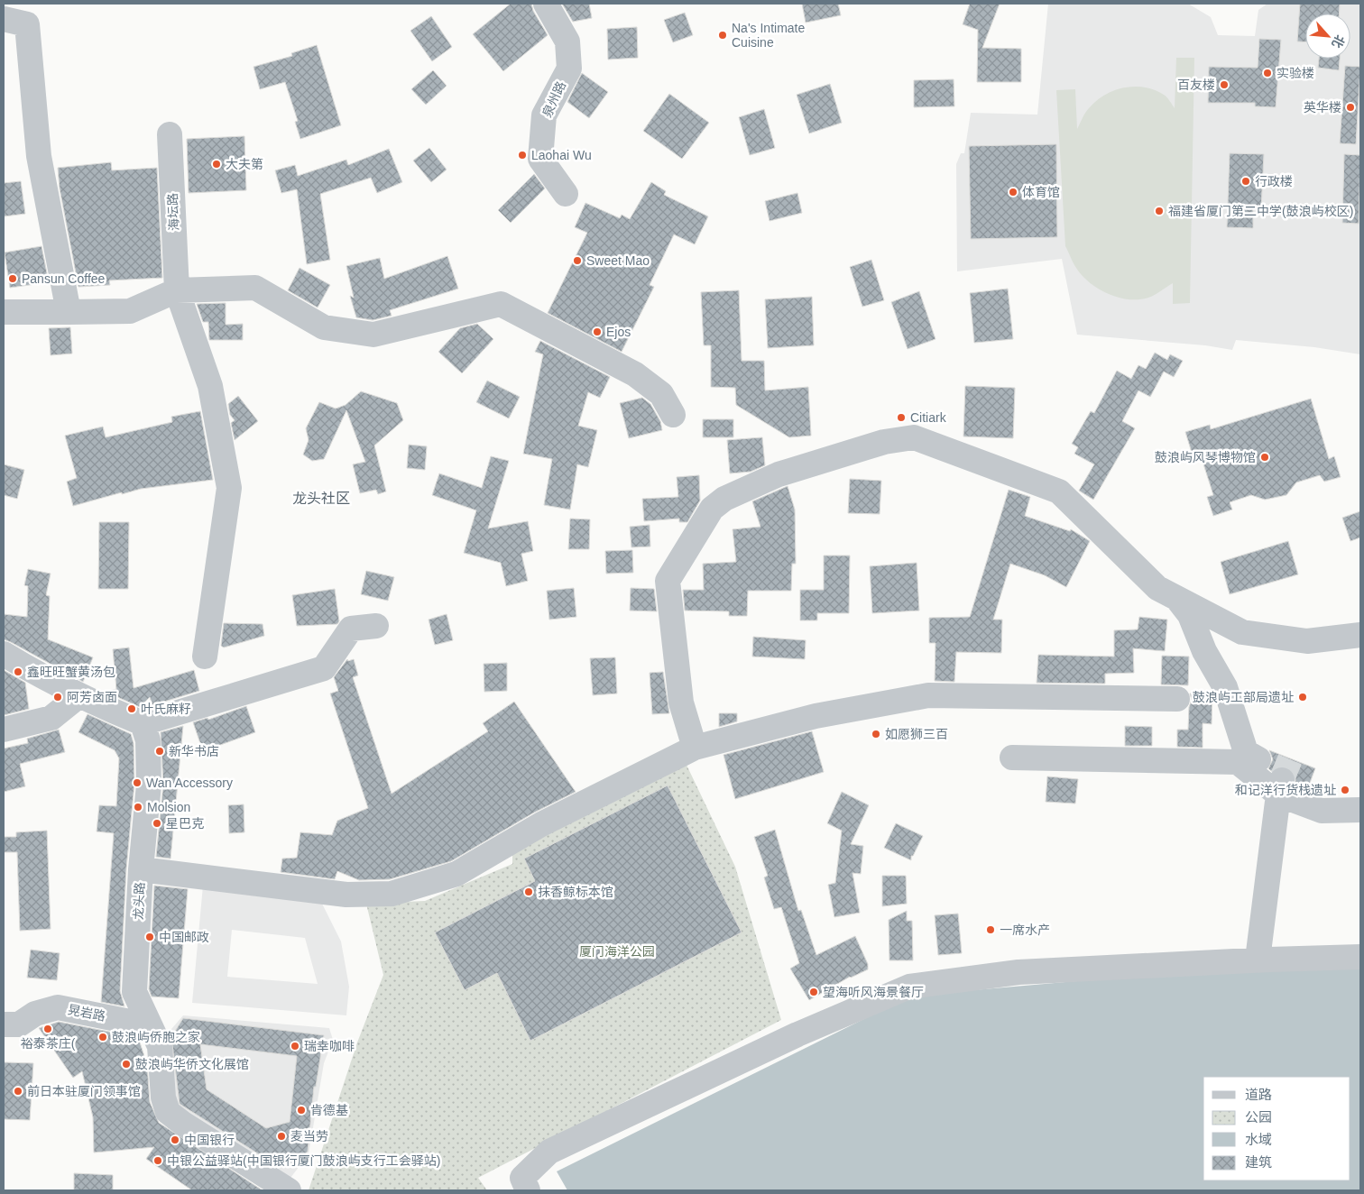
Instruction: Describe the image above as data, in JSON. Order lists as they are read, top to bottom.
{
  "streets": {
    "street": [
      "泉州路",
      "海坛路",
      "龙头路",
      "晃岩路"
    ]
  },
  "crossings": [
    ["龙头路", "晃岩路"]
  ],
  "districts": ["龙头社区"],
  "parks": ["厦门海洋公园"],
  "places": [
    "Na's Intimate Cuisine",
    "实验楼",
    "百友楼",
    "英华楼",
    "Laohai Wu",
    "大夫第",
    "行政楼",
    "体育馆",
    "福建省厦门第二中学(鼓浪屿校区)",
    "Sweet Mao",
    "Pansun Coffee",
    "Ejos",
    "Citiark",
    "鼓浪屿风琴博物馆",
    "鑫旺旺蟹黄汤包",
    "阿芳卤面",
    "鼓浪屿工部局遗址",
    "叶氏麻籽",
    "如愿狮三百",
    "新华书店",
    "Wan Accessory",
    "和记洋行货栈遗址",
    "Molsion",
    "星巴克",
    "抹香鲸标本馆",
    "一席水产",
    "中国邮政",
    "望海听风海景餐厅",
    "裕泰茶庄(",
    "鼓浪屿侨胞之家",
    "瑞幸咖啡",
    "鼓浪屿华侨文化展馆",
    "前日本驻厦门领事馆",
    "肯德基",
    "麦当劳",
    "中国银行",
    "中银公益驿站(中国银行厦门鼓浪屿支行工会驿站)"
  ],
  "legend": [
    "道路",
    "公园",
    "水域",
    "建筑"
  ],
  "north": "bottom right"
}
